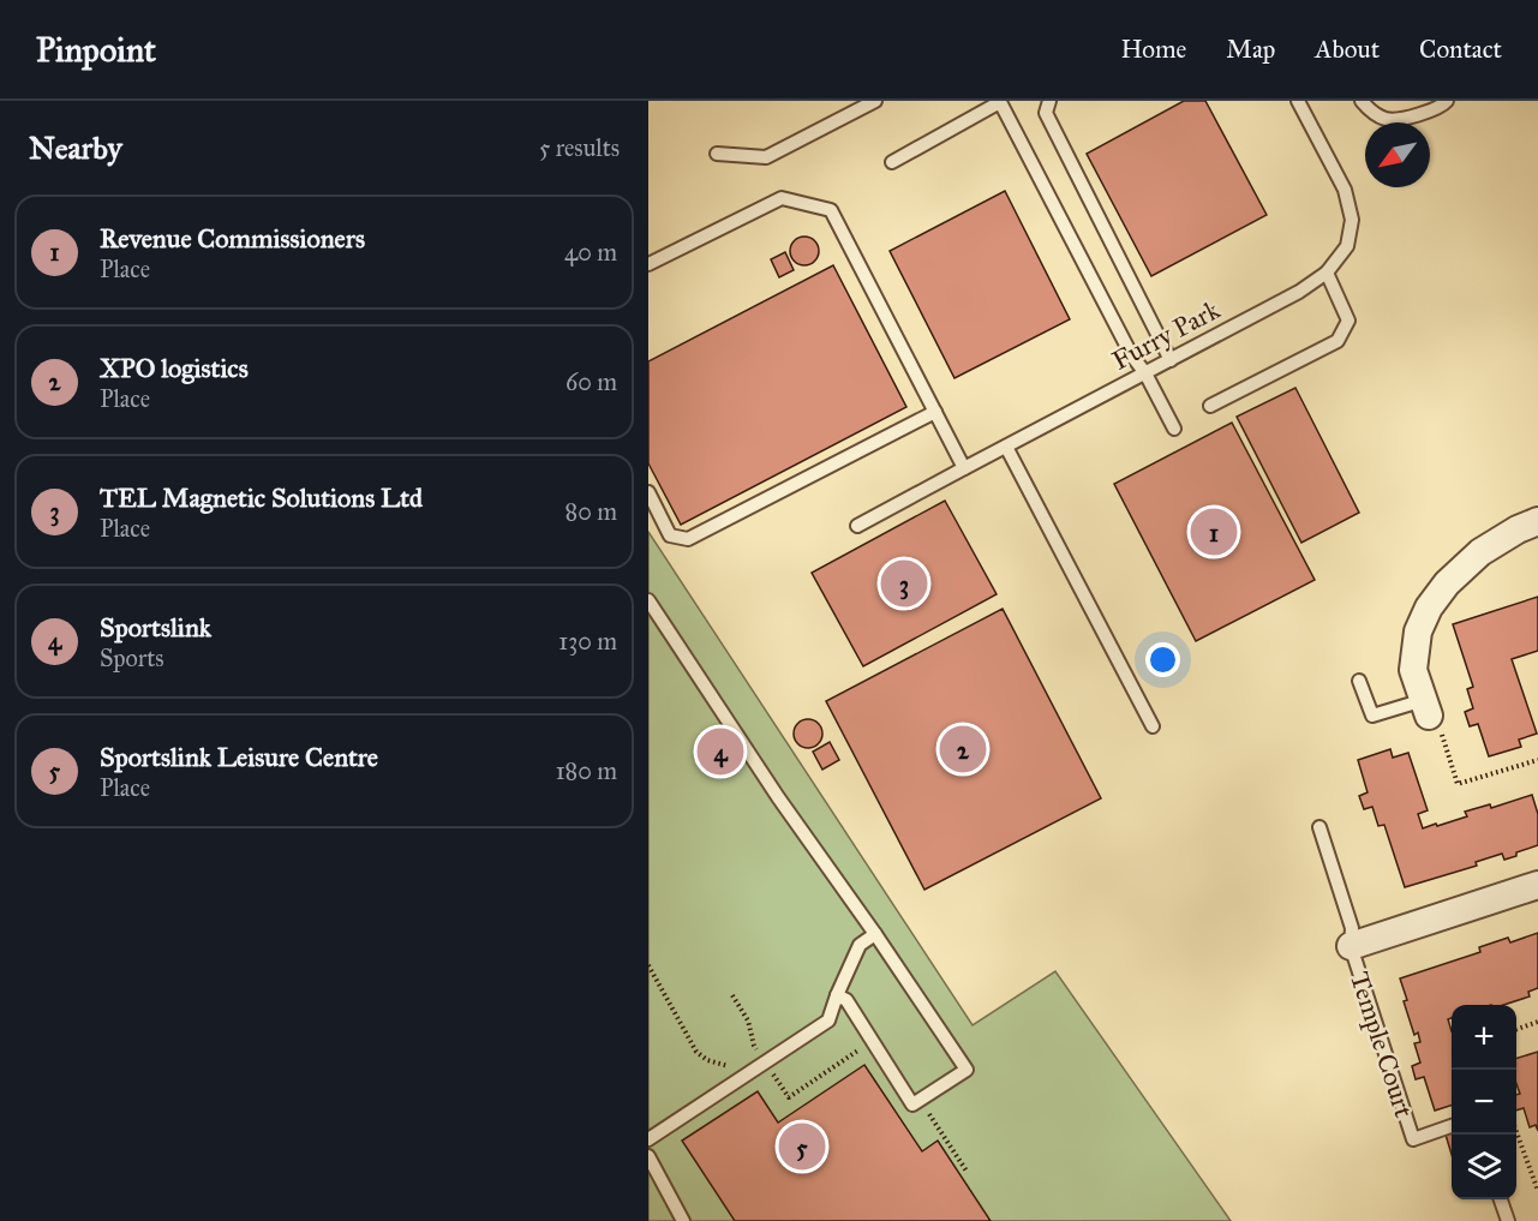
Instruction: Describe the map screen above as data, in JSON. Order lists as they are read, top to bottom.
{
  "streets": {
    "street": ["Temple Court"],
    "lane": ["Furry Park"]
  },
  "north": "bottom left",
  "page": {
    "header": "Pinpoint",
    "nav": [
      "Home",
      "Map",
      "About",
      "Contact"
    ],
    "heading": ["Nearby", "5 results"],
    "list": [
      {
        "mark": "1",
        "name": "Revenue Commissioners",
        "note": "Place",
        "value": "40 m"
      },
      {
        "mark": "2",
        "name": "XPO logistics",
        "note": "Place",
        "value": "60 m"
      },
      {
        "mark": "3",
        "name": "TEL Magnetic Solutions Ltd",
        "note": "Place",
        "value": "80 m"
      },
      {
        "mark": "4",
        "name": "Sportslink",
        "note": "Sports",
        "value": "130 m"
      },
      {
        "mark": "5",
        "name": "Sportslink Leisure Centre",
        "note": "Place",
        "value": "180 m"
      }
    ],
    "pins": [
      "1",
      "3",
      "2",
      "4",
      "5"
    ],
    "map_buttons": ["+", "−"]
  }
}
